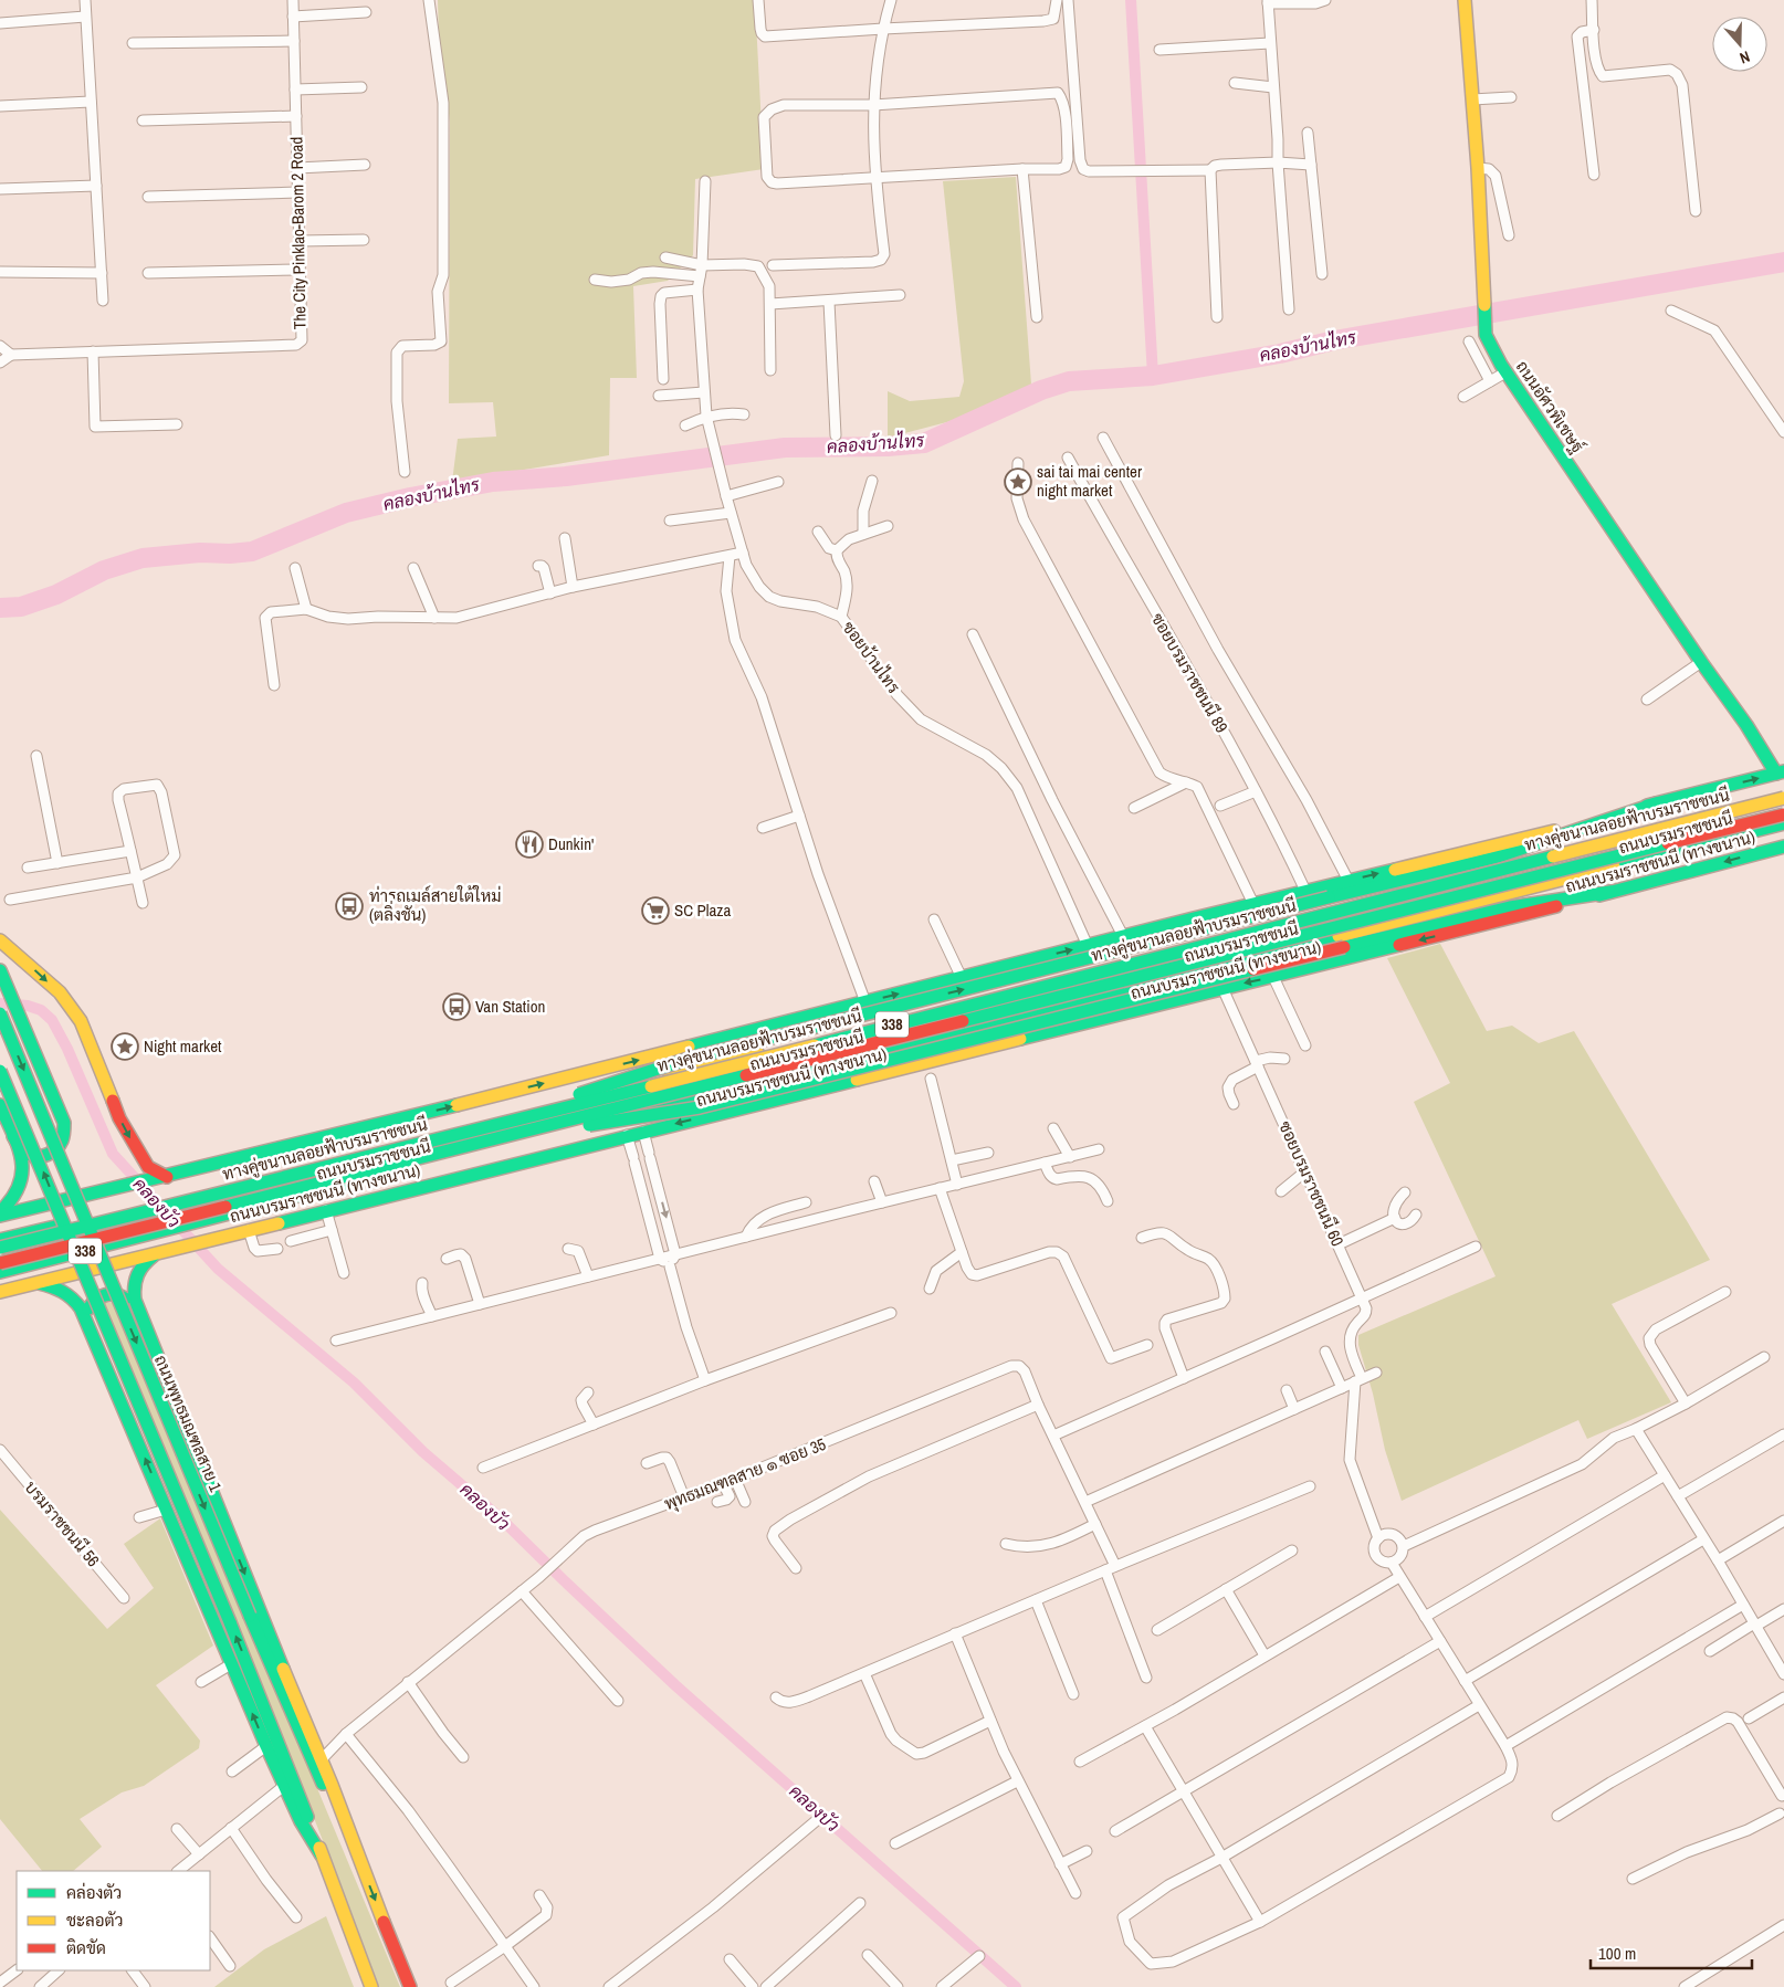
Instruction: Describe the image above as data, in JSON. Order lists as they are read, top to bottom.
{
  "streets": {
    "main road": [
      "ถนนอัศวพิเชษฐ์",
      "ทางคู่ขนานลอยฟ้าบรมราชชนนี",
      "ถนนบรมราชชนนี",
      "ถนนบรมราชชนนี (ทางขนาน)",
      "338",
      "ถนนพุทธมณฑลสาย 1"
    ],
    "street": [
      "The City Pinklao-Barom 2 Road",
      "ซอยบ้านไทร",
      "ซอยบรมราชชนนี 89",
      "ซอยบรมราชชนนี 60",
      "พุทธมณฑลสาย ๑ ซอย 35",
      "บรมราชชนนี 56"
    ]
  },
  "crossings": [
    ["ถนนอัศวพิเชษฐ์", "338"],
    ["ซอยบ้านไทร", "338"],
    ["ซอยบรมราชชนนี 89", "338"],
    ["ถนนบรมราชชนนี (ทางขนาน)", "ซอยบรมราชชนนี 60"],
    ["ถนนบรมราชชนนี (ทางขนาน)", "ถนนพุทธมณฑลสาย 1"],
    ["ถนนพุทธมณฑลสาย 1", "พุทธมณฑลสาย ๑ ซอย 35"]
  ],
  "water": ["คลองบ้านไทร", "คลองบัว"],
  "places": {
    "place": ["sai tai mai center night market", "Night market"],
    "restaurant": ["Dunkin'"],
    "bus stop": ["ท่ารถเมล์สายใต้ใหม่ (ตลิ่งชัน)", "Van Station"],
    "supermarket": ["SC Plaza"]
  },
  "legend": ["คล่องตัว", "ชะลอตัว", "ติดขัด"],
  "scale_bar": "100 m",
  "north": "bottom"
}
